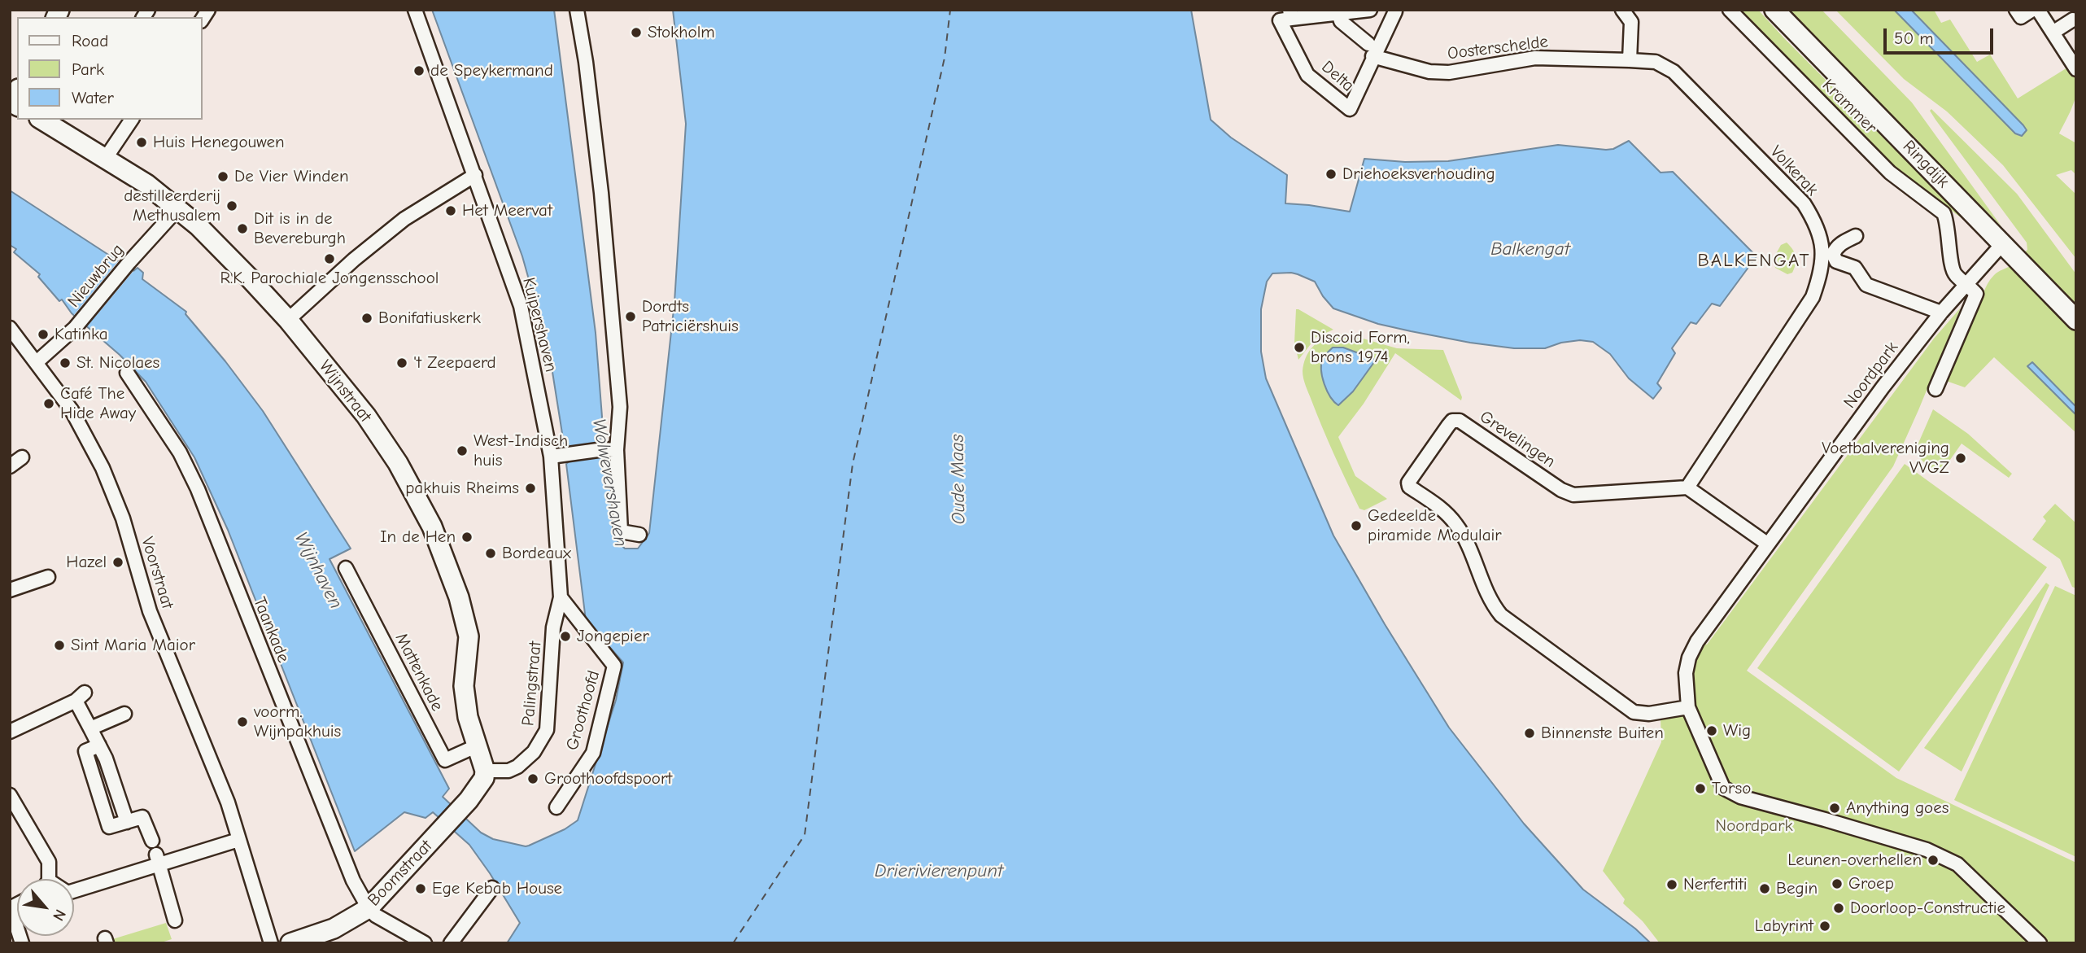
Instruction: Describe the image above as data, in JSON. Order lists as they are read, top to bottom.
{
  "streets": {
    "street": [
      "Oosterschelde",
      "Delta",
      "Krammer",
      "Ringdijk",
      "Volkerak",
      "Nieuwbrug",
      "Kuipershaven",
      "Noordpark",
      "Wijnstraat",
      "Grevelingen",
      "Voorstraat",
      "Taankade",
      "Mattenkade",
      "Palingstraat",
      "Groothoofd",
      "Boomstraat"
    ]
  },
  "crossings": [
    ["Oosterschelde", "Delta"],
    ["Oosterschelde", "Volkerak"],
    ["Krammer", "Noordpark"],
    ["Ringdijk", "Noordpark"],
    ["Volkerak", "Grevelingen"],
    ["Nieuwbrug", "Wijnstraat"],
    ["Nieuwbrug", "Voorstraat"],
    ["Kuipershaven", "Palingstraat"],
    ["Kuipershaven", "Groothoofd"],
    ["Noordpark", "Grevelingen"],
    ["Wijnstraat", "Mattenkade"],
    ["Wijnstraat", "Palingstraat"],
    ["Wijnstraat", "Boomstraat"],
    ["Taankade", "Boomstraat"],
    ["Palingstraat", "Boomstraat"]
  ],
  "districts": ["BALKENGAT"],
  "water": [
    "Balkengat",
    "Oude Maas",
    "Wolwevershaven",
    "Wijnhaven",
    "Drierivierenpunt"
  ],
  "parks": ["Noordpark"],
  "places": [
    "Stokholm",
    "de Speykermand",
    "Huis Henegouwen",
    "Driehoeksverhouding",
    "De Vier Winden",
    "destilleerderij Methusalem",
    "Het Meervat",
    "Dit is in de Bevereburgh",
    "R.K. Parochiale Jongensschool",
    "Dordts Patriciërshuis",
    "Bonifatiuskerk",
    "Katinka",
    "Discoid Form, brons 1974",
    "St. Nicolaes",
    "'t Zeepaerd",
    "Café The Hide Away",
    "West-Indisch huis",
    "Voetbalvereniging VVGZ",
    "pakhuis Rheims",
    "Gedeelde piramide Modulair",
    "In de Hen",
    "Bordeaux",
    "Hazel",
    "Jongepier",
    "Sint Maria Maior",
    "voorm. Wijnpakhuis",
    "Wig",
    "Binnenste Buiten",
    "Groothoofdspoort",
    "Torso",
    "Anything goes",
    "Leunen-overhellen",
    "Groep",
    "Nerfertiti",
    "Ege Kebab House",
    "Begin",
    "Doorloop-Constructie",
    "Labyrint"
  ],
  "legend": ["Road", "Park", "Water"],
  "scale_bar": "50 m",
  "north": "bottom right"
}
